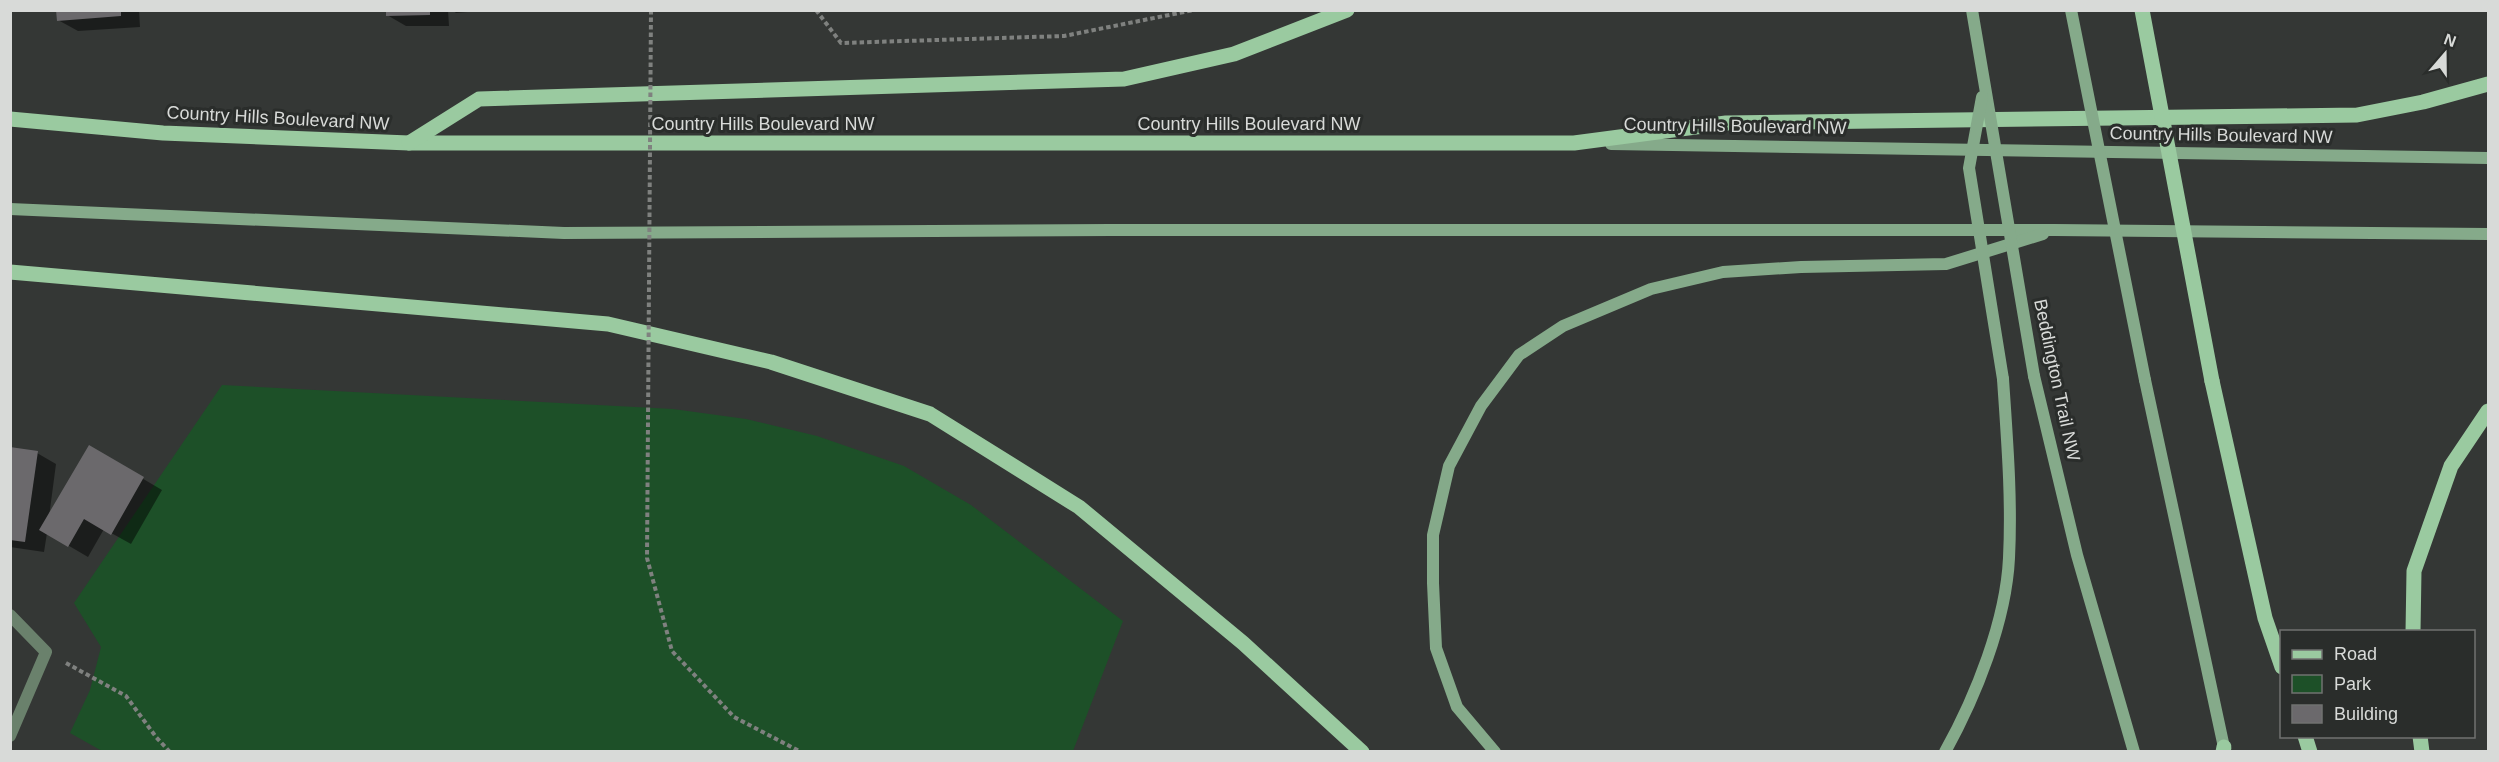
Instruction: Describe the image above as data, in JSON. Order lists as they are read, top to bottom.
{
  "streets": {
    "main road": ["Country Hills Boulevard NW", "Beddington Trail NW"]
  },
  "legend": ["Road", "Park", "Building"],
  "north": "top"
}
